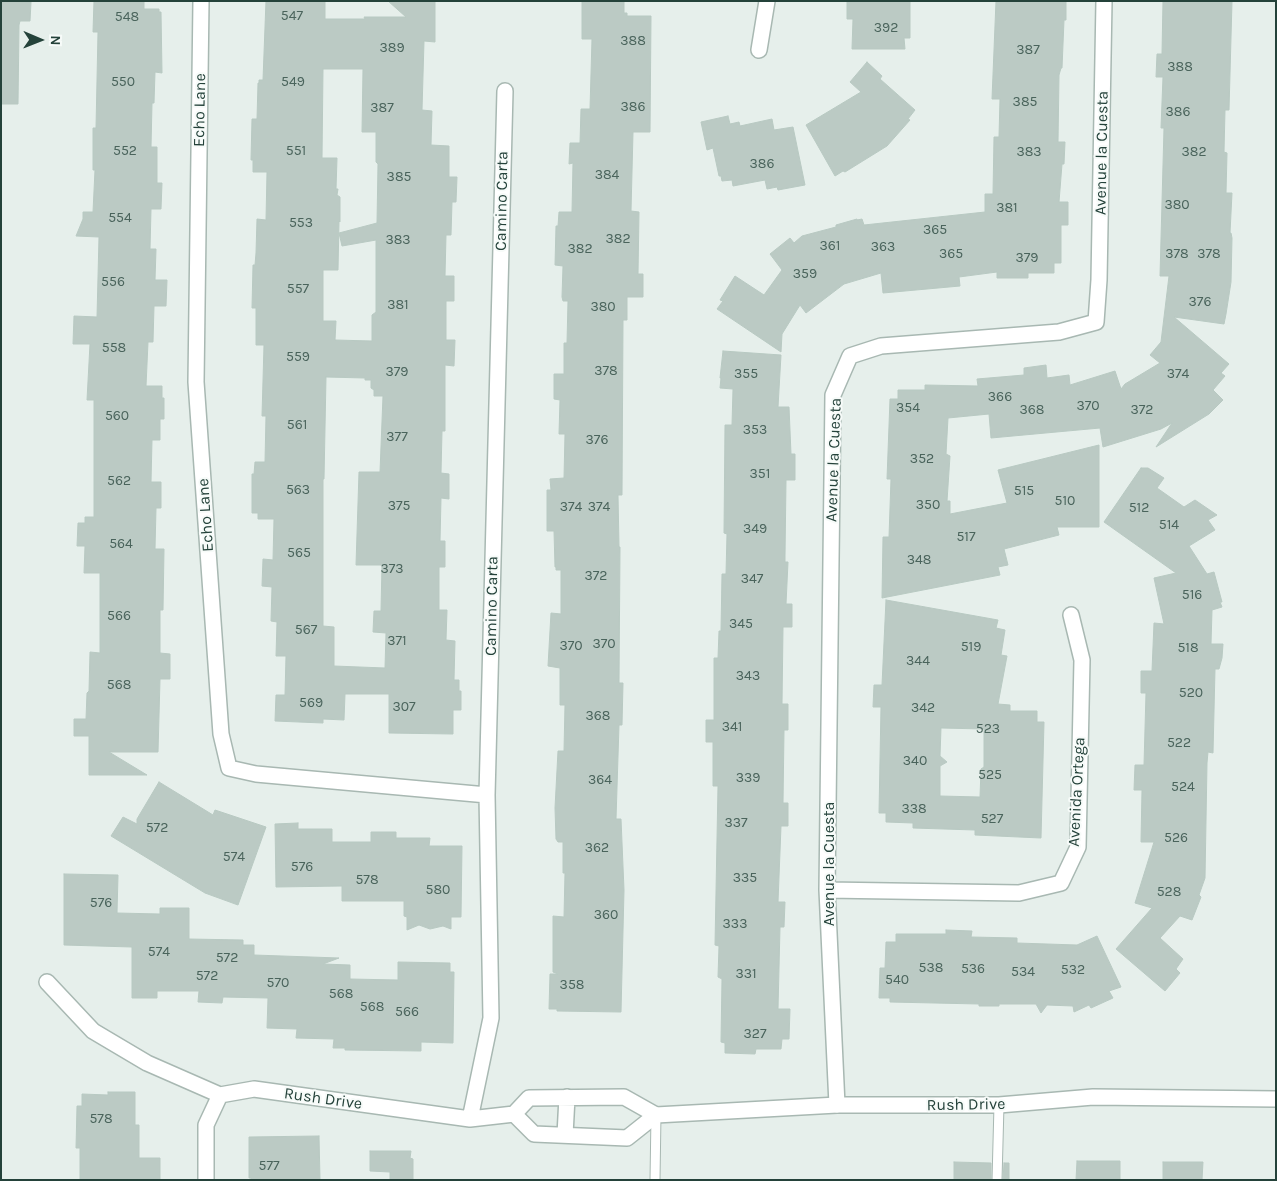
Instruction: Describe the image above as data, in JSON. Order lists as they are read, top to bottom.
{
  "streets": {
    "street": [
      "Echo Lane",
      "Avenue la Cuesta",
      "Camino Carta",
      "Avenida Ortega",
      "Rush Drive"
    ]
  },
  "crossings": [
    ["Echo Lane", "Camino Carta"],
    ["Avenue la Cuesta", "Avenida Ortega"],
    ["Avenue la Cuesta", "Rush Drive"],
    ["Camino Carta", "Rush Drive"]
  ],
  "house_numbers": [
    "547",
    "548",
    "392",
    "388",
    "389",
    "387",
    "388",
    "550",
    "549",
    "385",
    "386",
    "387",
    "386",
    "552",
    "551",
    "383",
    "382",
    "386",
    "384",
    "385",
    "380",
    "381",
    "554",
    "553",
    "365",
    "382",
    "383",
    "361",
    "363",
    "382",
    "365",
    "378",
    "378",
    "379",
    "359",
    "556",
    "557",
    "376",
    "381",
    "380",
    "558",
    "559",
    "378",
    "379",
    "355",
    "374",
    "366",
    "370",
    "354",
    "368",
    "372",
    "560",
    "561",
    "353",
    "377",
    "376",
    "352",
    "351",
    "562",
    "563",
    "515",
    "510",
    "350",
    "375",
    "374",
    "374",
    "512",
    "514",
    "349",
    "517",
    "564",
    "565",
    "348",
    "373",
    "372",
    "347",
    "516",
    "566",
    "345",
    "567",
    "371",
    "370",
    "370",
    "519",
    "518",
    "344",
    "343",
    "568",
    "520",
    "569",
    "307",
    "342",
    "368",
    "341",
    "523",
    "522",
    "340",
    "525",
    "339",
    "364",
    "524",
    "338",
    "527",
    "337",
    "572",
    "526",
    "362",
    "574",
    "576",
    "335",
    "578",
    "580",
    "528",
    "576",
    "360",
    "333",
    "574",
    "572",
    "538",
    "536",
    "532",
    "534",
    "331",
    "572",
    "540",
    "570",
    "358",
    "568",
    "568",
    "566",
    "327",
    "578",
    "577"
  ],
  "north": "right"
}
